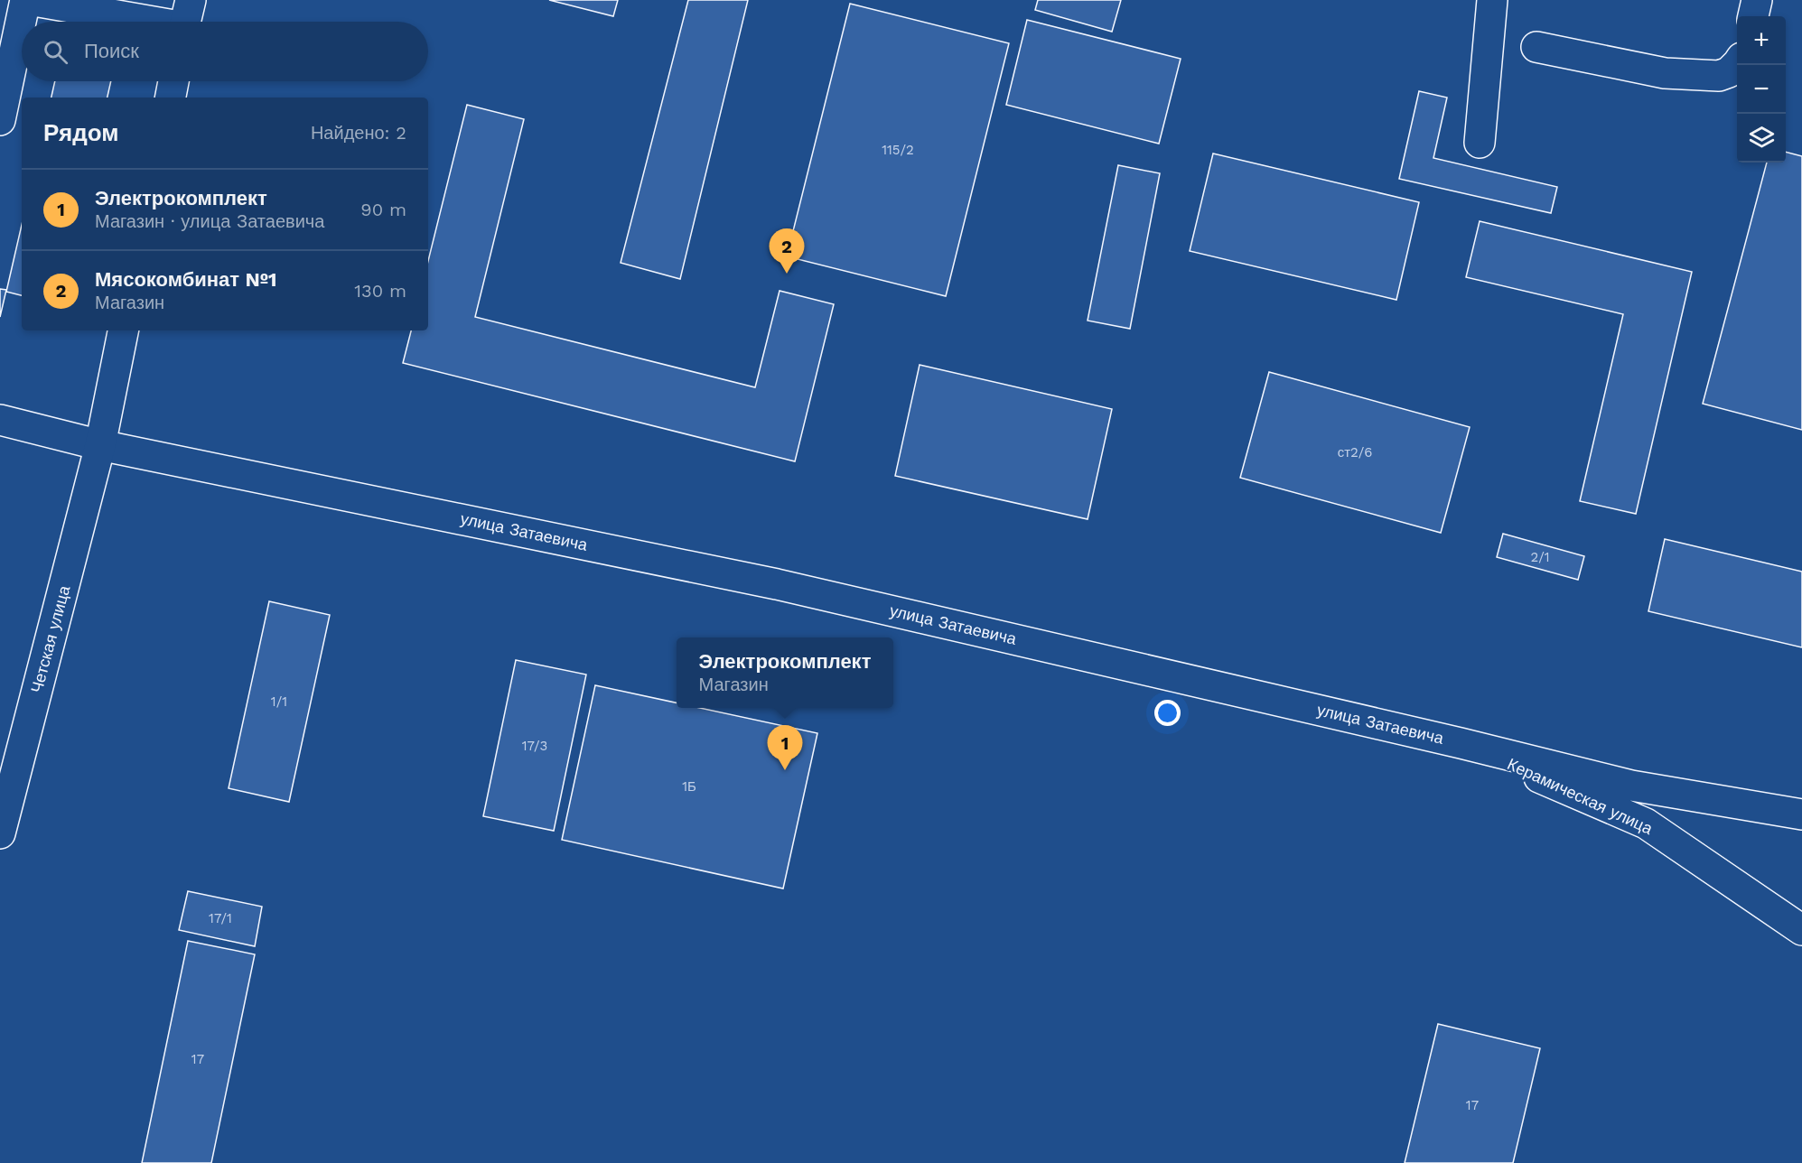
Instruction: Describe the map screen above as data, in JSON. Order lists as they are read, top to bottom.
{
  "streets": {
    "street": ["улица Затаевича", "Четская улица", "Керамическая улица"]
  },
  "crossings": [
    ["улица Затаевича", "Четская улица"],
    ["улица Затаевича", "Керамическая улица"]
  ],
  "house_numbers": [
    "115/2",
    "ст2/6",
    "2/1",
    "1/1",
    "17/3",
    "1Б",
    "17/1",
    "17",
    "17"
  ],
  "page": {
    "map_buttons": ["+", "−"],
    "search": "Поиск",
    "heading": ["Рядом", "Найдено: 2"],
    "list": [
      {
        "mark": "1",
        "name": "Электрокомплект",
        "note": "Магазин · улица Затаевича",
        "value": "90 m"
      },
      {
        "mark": "2",
        "name": "Мясокомбинат №1",
        "note": "Магазин",
        "value": "130 m"
      }
    ],
    "pins": ["2", "1"],
    "popup": ["Электрокомплект", "Магазин"]
  }
}
